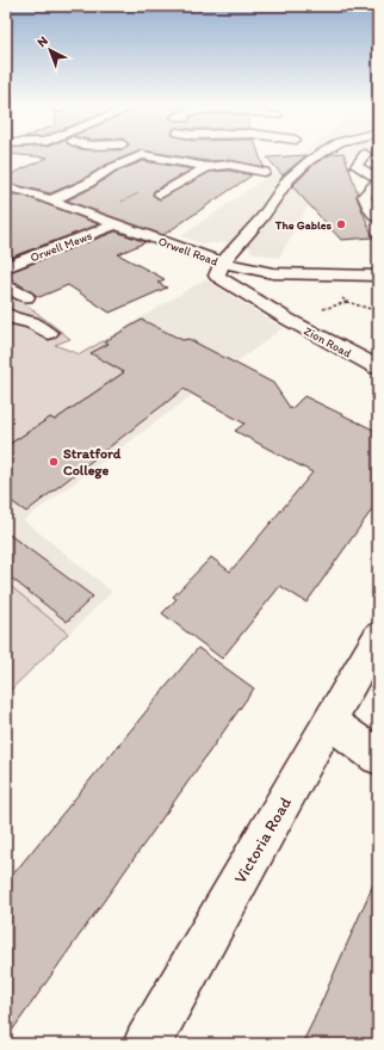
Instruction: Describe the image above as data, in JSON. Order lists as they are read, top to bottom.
{
  "streets": {
    "street": [
      "Orwell Mews",
      "Orwell Road",
      "Zion Road",
      "Victoria Road"
    ]
  },
  "crossings": [
    ["Orwell Mews", "Orwell Road"],
    ["Orwell Road", "Zion Road"]
  ],
  "places": ["The Gables", "Stratford College"],
  "north": "top left"
}
